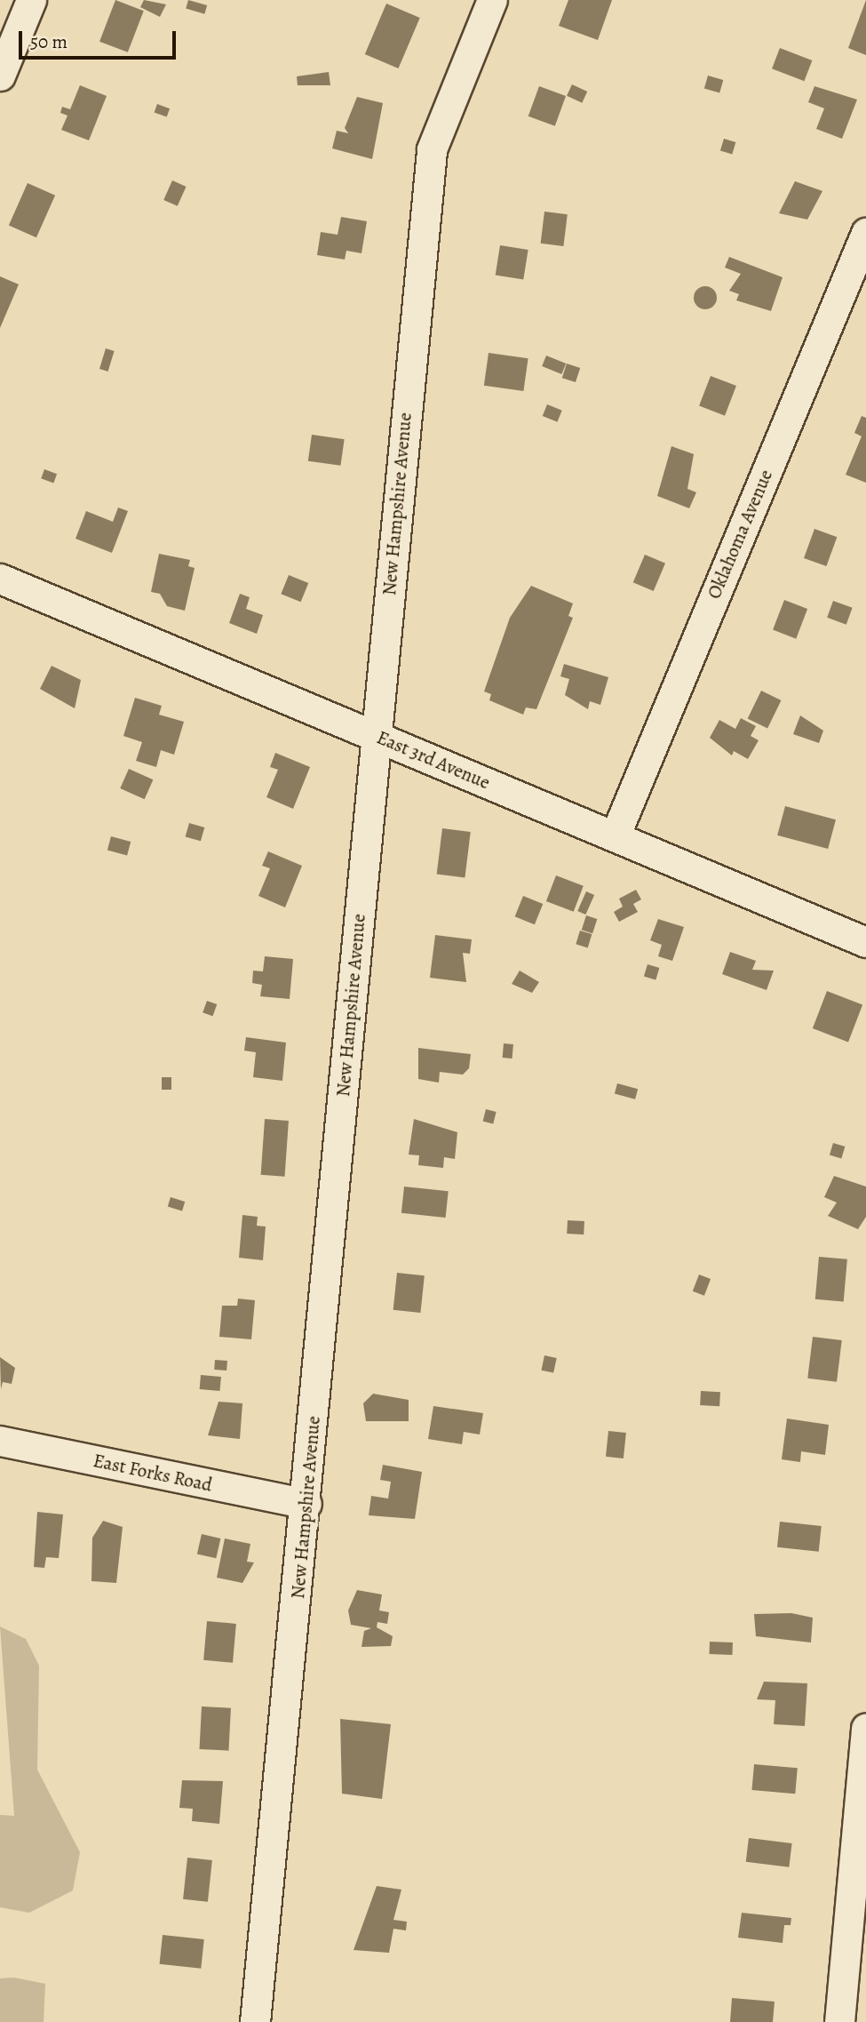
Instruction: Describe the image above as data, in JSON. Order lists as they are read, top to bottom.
{
  "streets": {
    "street": [
      "New Hampshire Avenue",
      "Oklahoma Avenue",
      "East 3rd Avenue",
      "East Forks Road"
    ]
  },
  "crossings": [
    ["New Hampshire Avenue", "East 3rd Avenue"],
    ["New Hampshire Avenue", "East Forks Road"],
    ["Oklahoma Avenue", "East 3rd Avenue"]
  ],
  "scale_bar": "50 m"
}
